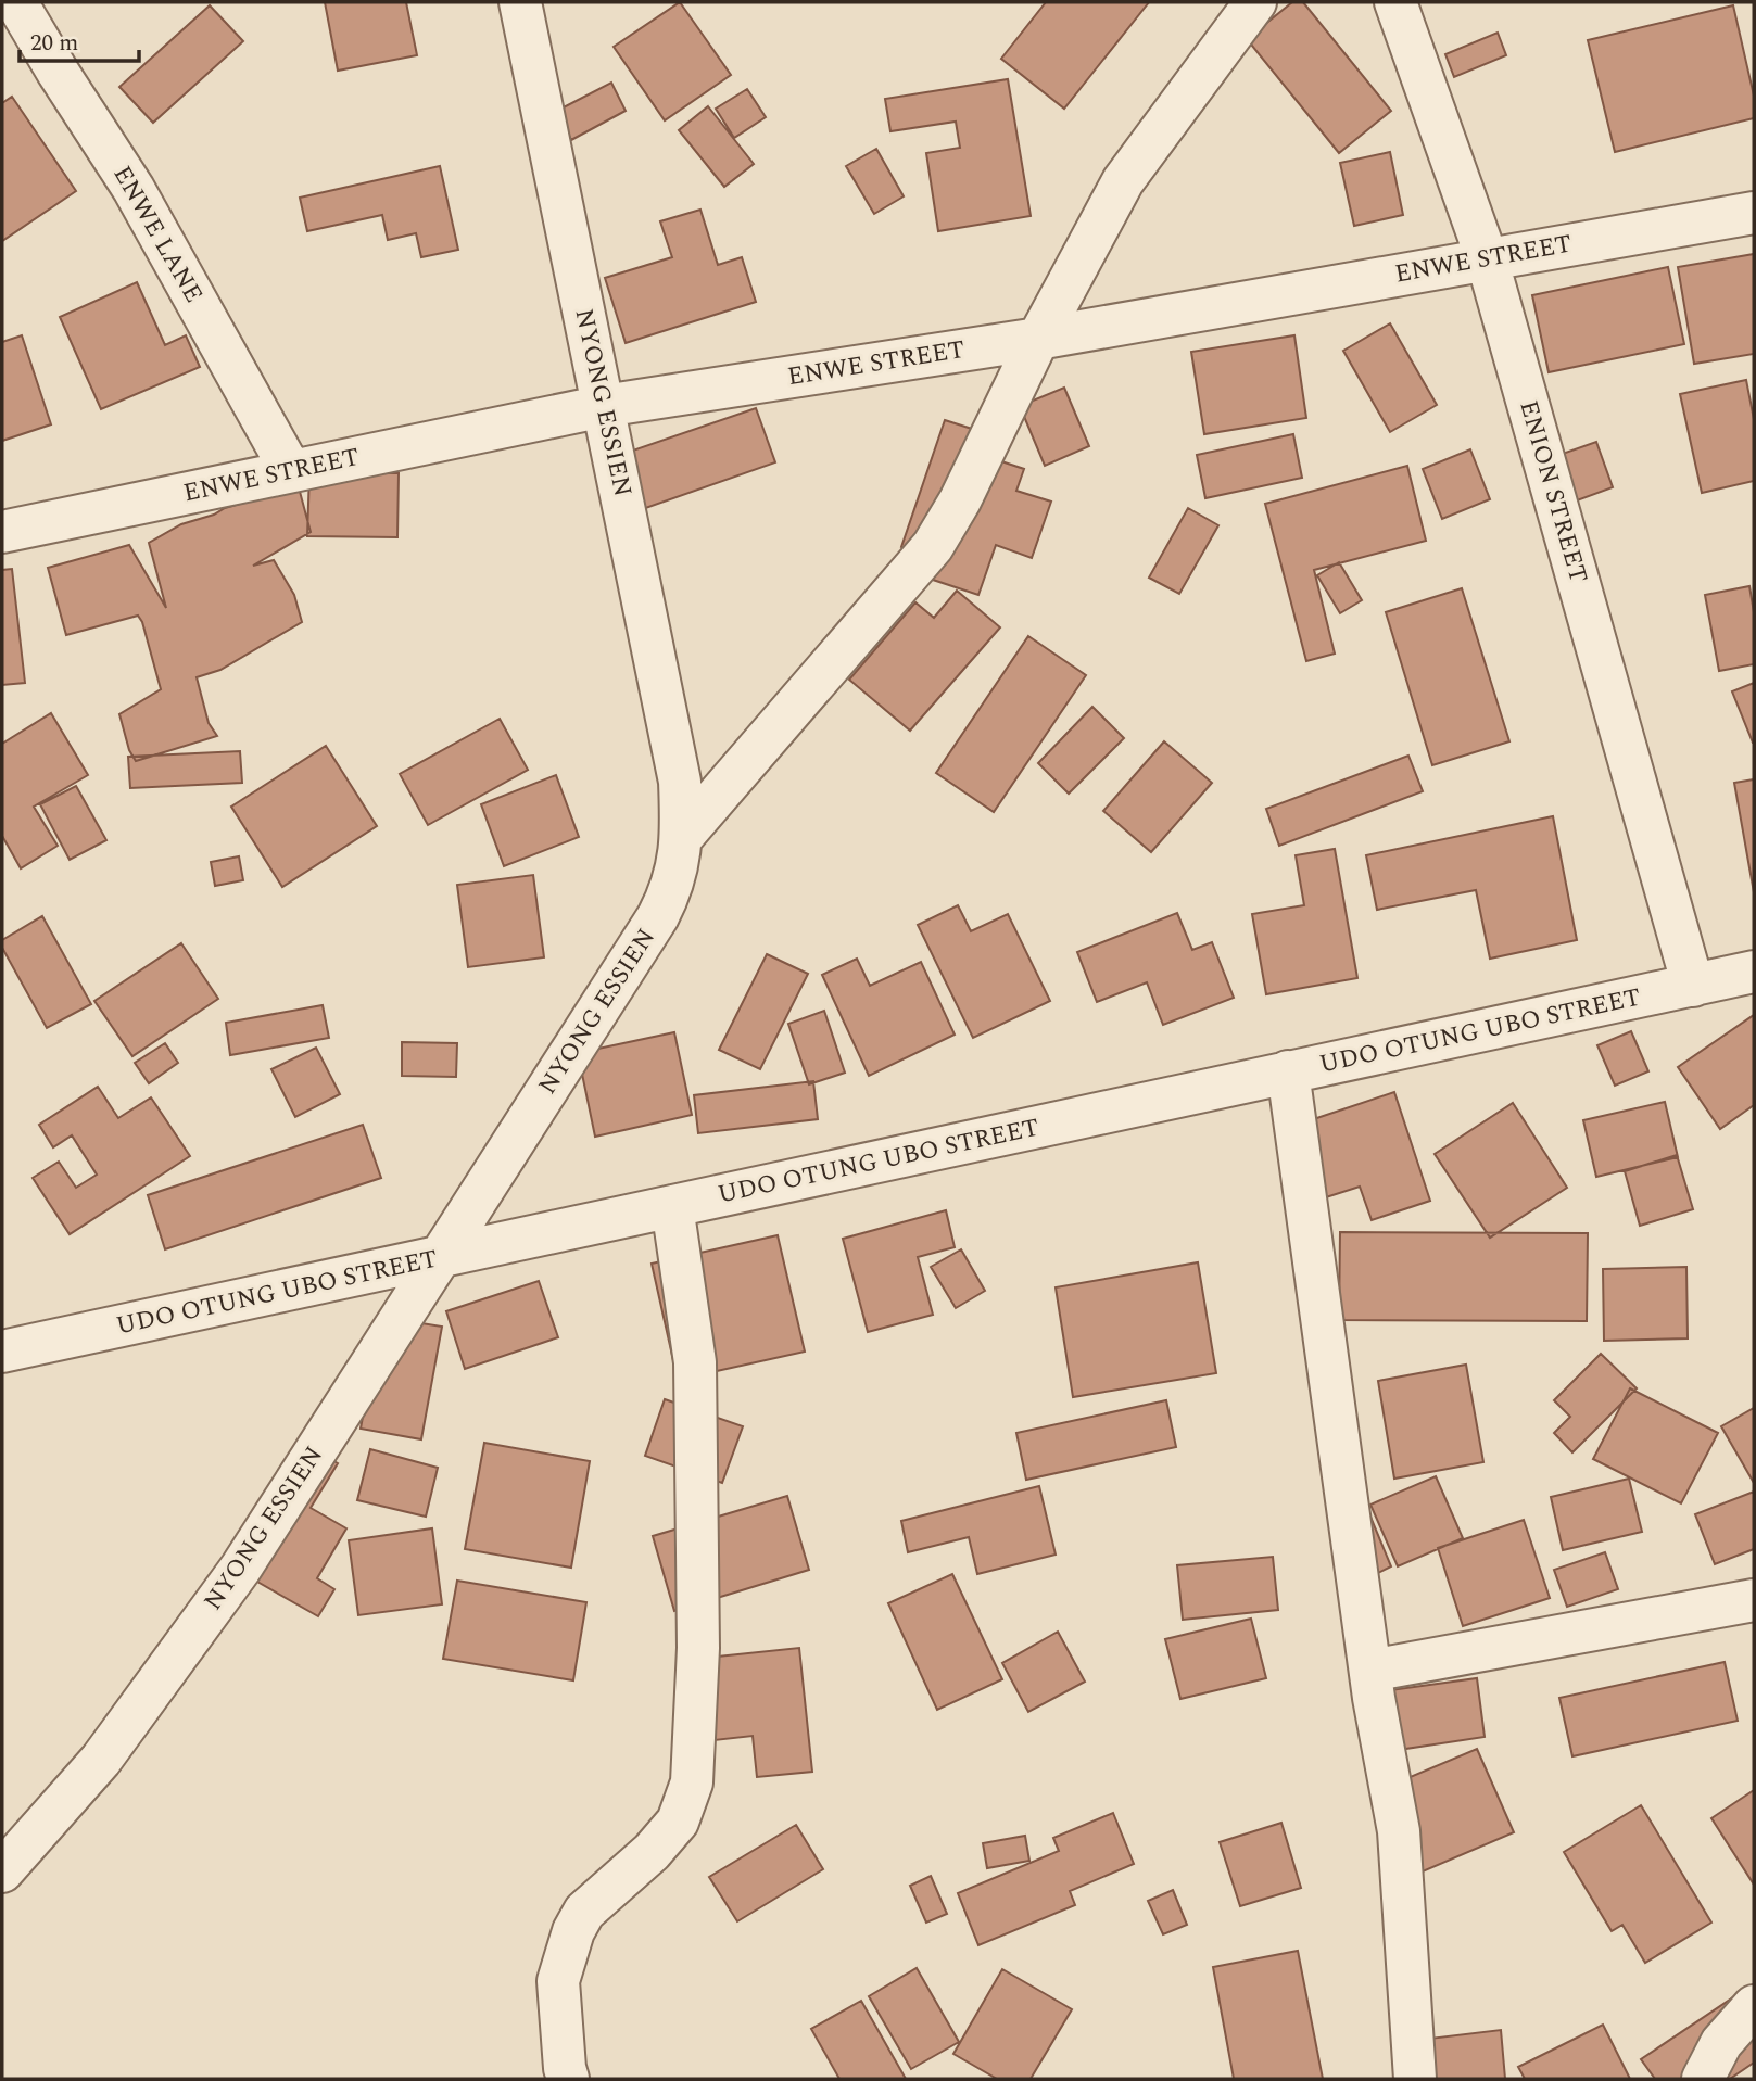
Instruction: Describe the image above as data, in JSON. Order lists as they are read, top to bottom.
{
  "streets": {
    "street": [
      "ENWE LANE",
      "ENWE STREET",
      "NYONG ESSIEN",
      "ENION STREET",
      "UDO OTUNG UBO STREET"
    ]
  },
  "crossings": [
    ["ENWE LANE", "ENWE STREET"],
    ["ENWE STREET", "NYONG ESSIEN"],
    ["ENWE STREET", "ENION STREET"],
    ["NYONG ESSIEN", "UDO OTUNG UBO STREET"],
    ["ENION STREET", "UDO OTUNG UBO STREET"]
  ],
  "scale_bar": "20 m"
}
